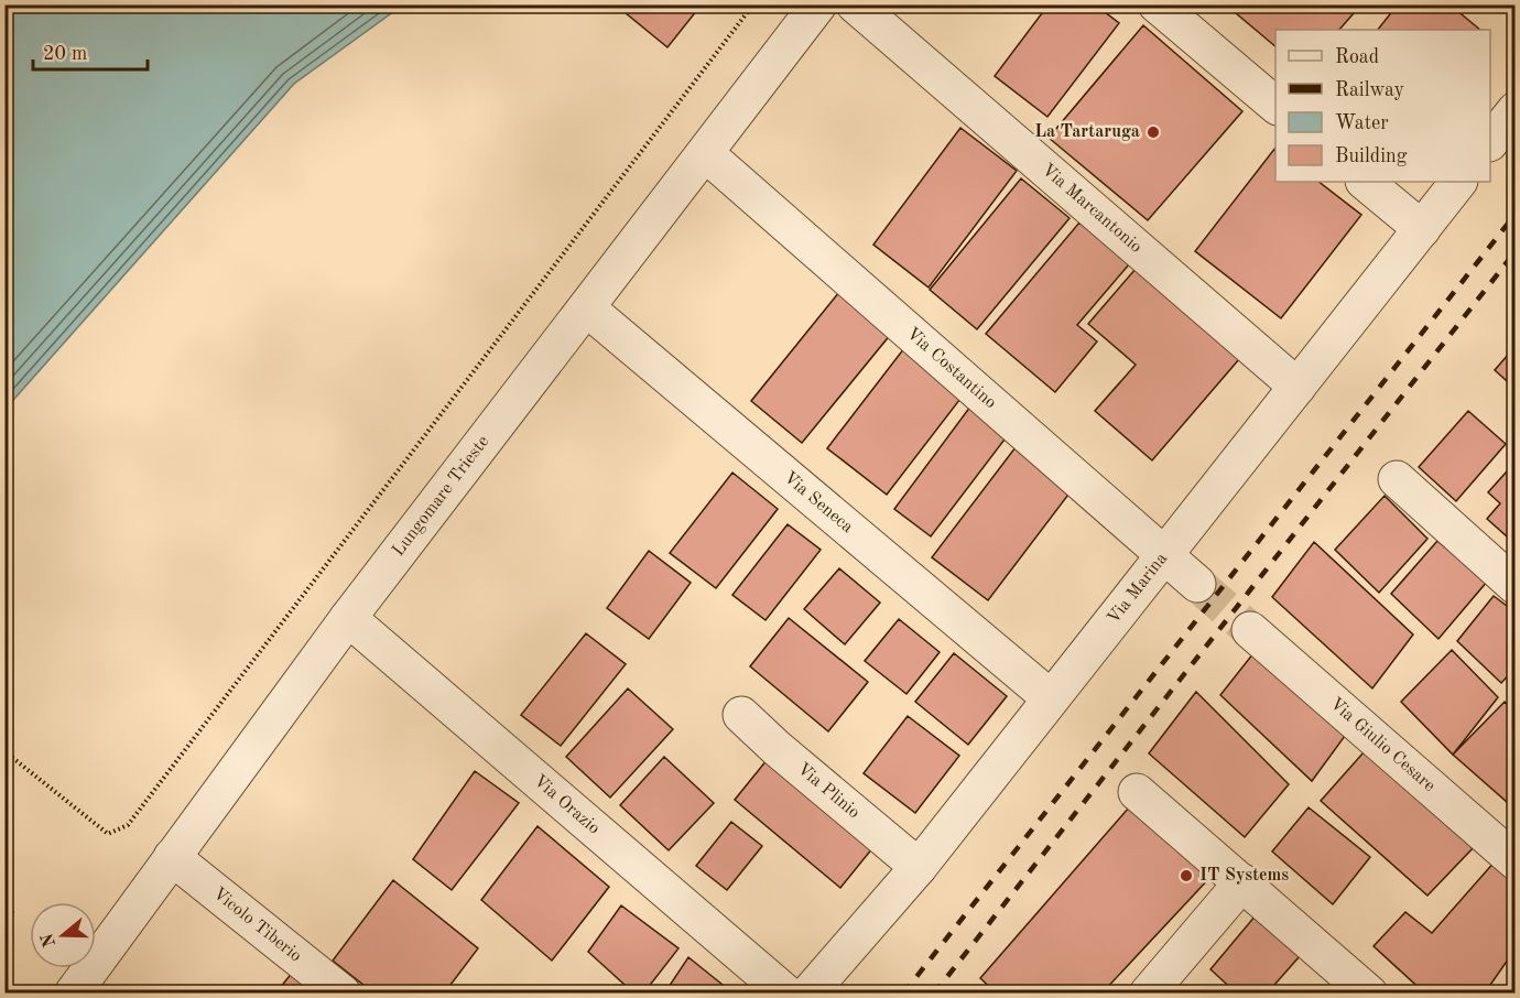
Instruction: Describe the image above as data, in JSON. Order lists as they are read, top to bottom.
{
  "streets": {
    "street": [
      "Via Marcantonio",
      "Via Costantino",
      "Lungomare Trieste",
      "Via Seneca",
      "Via Marina",
      "Via Giulio Cesare",
      "Via Plinio",
      "Via Orazio",
      "Vicolo Tiberio"
    ]
  },
  "crossings": [
    ["Via Marcantonio", "Via Marina"],
    ["Via Costantino", "Lungomare Trieste"],
    ["Via Costantino", "Via Marina"],
    ["Lungomare Trieste", "Via Seneca"],
    ["Lungomare Trieste", "Via Orazio"],
    ["Lungomare Trieste", "Vicolo Tiberio"],
    ["Via Seneca", "Via Marina"],
    ["Via Marina", "Via Plinio"]
  ],
  "places": ["La Tartaruga", "IT Systems"],
  "legend": [
    "Road",
    "Railway",
    "Water",
    "Building"
  ],
  "scale_bar": "20 m",
  "north": "left"
}
